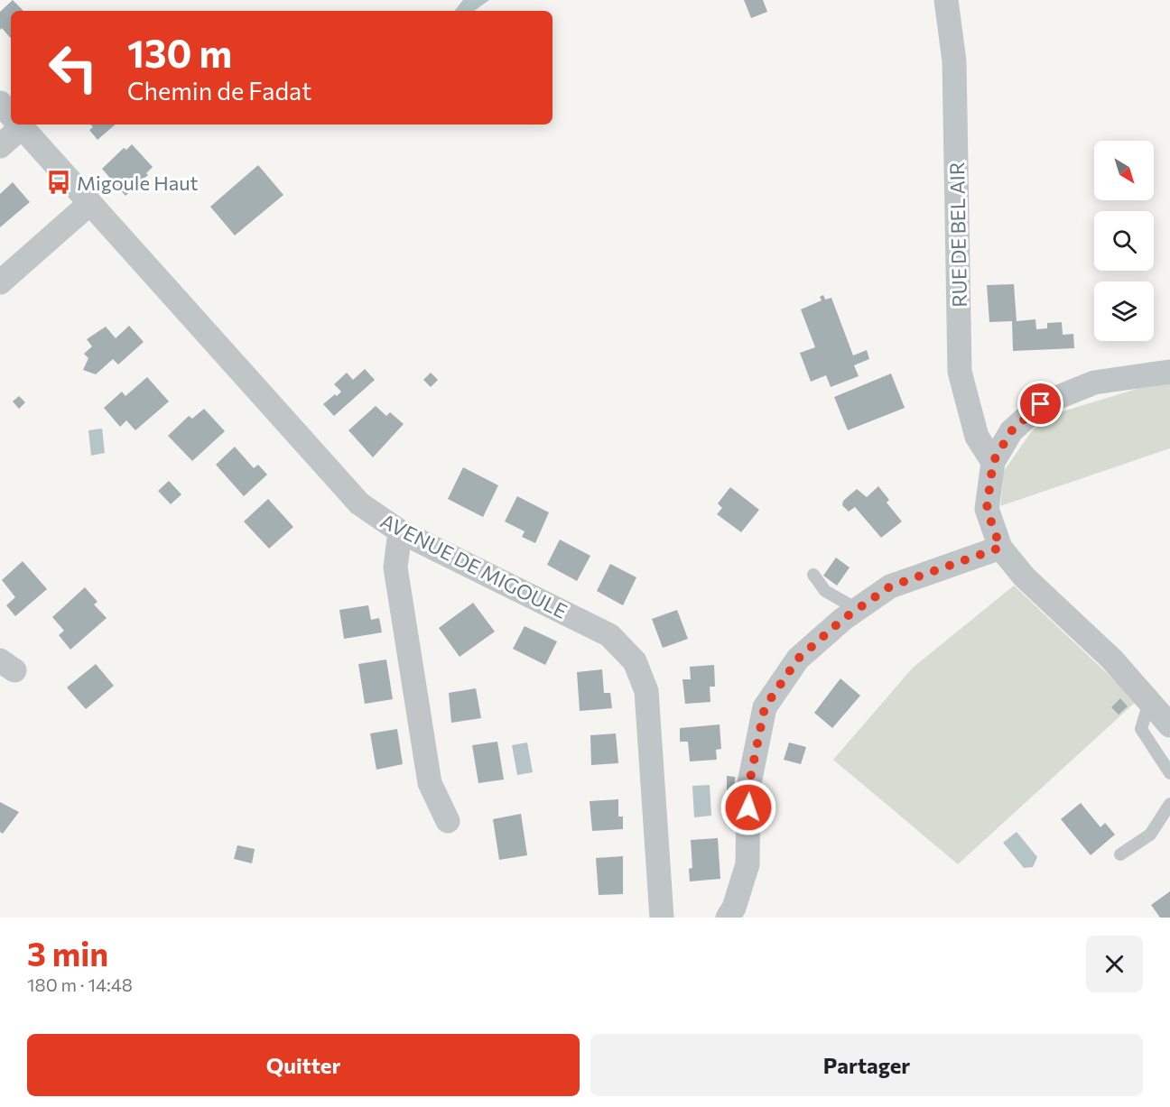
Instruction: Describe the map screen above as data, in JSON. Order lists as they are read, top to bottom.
{
  "streets": {
    "street": ["RUE DE BEL AIR", "AVENUE DE MIGOULE"]
  },
  "places": {
    "bus stop": ["Migoule Haut"]
  },
  "north": "bottom right",
  "page": {
    "turn": ["130 m", "Chemin de Fadat"],
    "heading": ["3 min", "180 m · 14:48"],
    "buttons": ["Quitter", "Partager"]
  }
}
